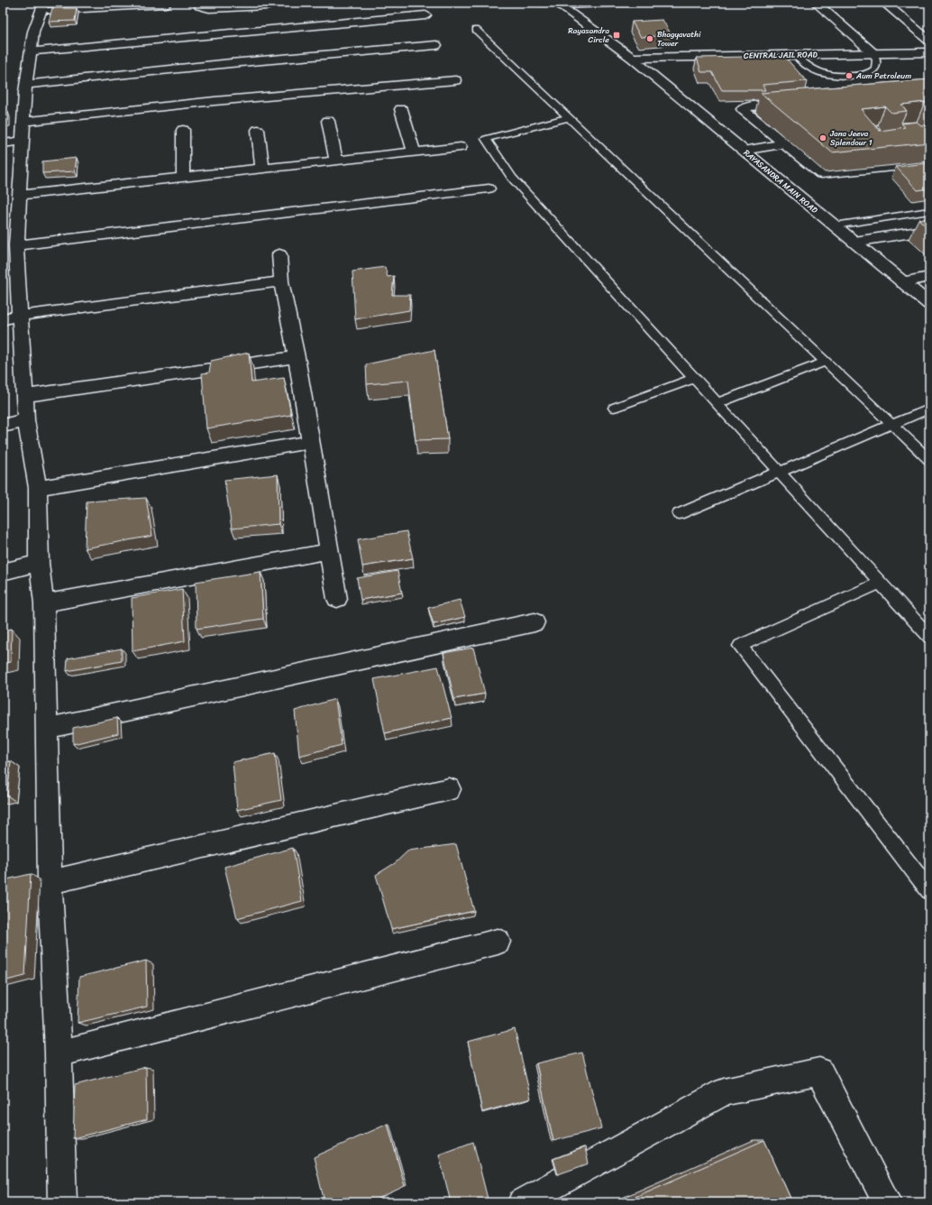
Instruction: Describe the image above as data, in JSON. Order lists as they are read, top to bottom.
{
  "streets": {
    "street": ["CENTRAL JAIL ROAD", "RAYASANDRA MAIN ROAD"]
  },
  "crossings": [
    ["CENTRAL JAIL ROAD", "RAYASANDRA MAIN ROAD"]
  ],
  "places": {
    "transit": ["Rayasandra Circle"],
    "other": ["Bhagyavathi Tower", "Aum Petroleum", "Jana Jeeva Splendour 1"]
  }
}
